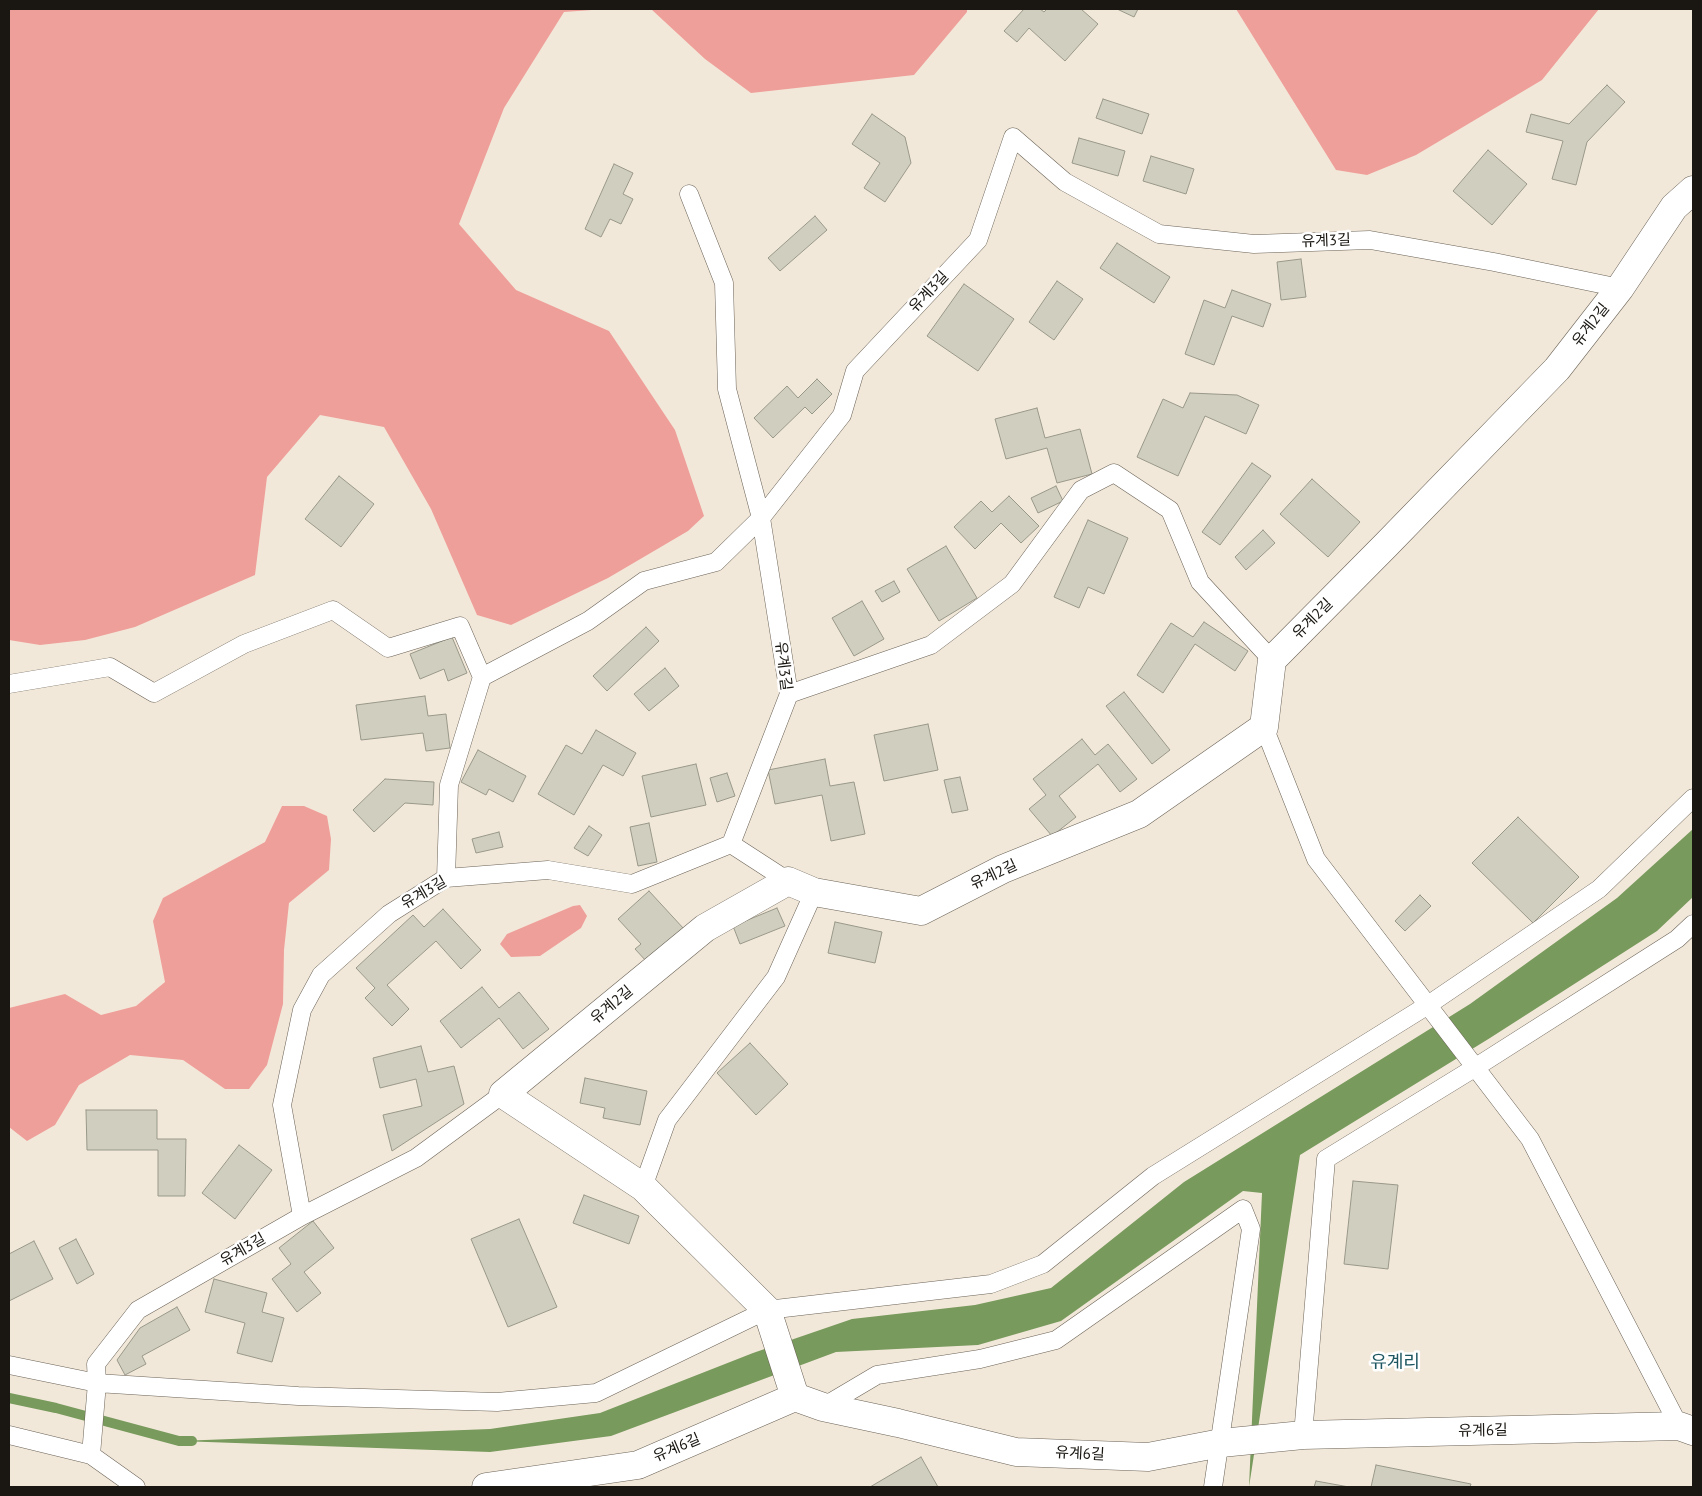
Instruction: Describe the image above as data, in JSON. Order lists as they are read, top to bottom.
{
  "streets": {
    "street": ["유계2길", "유계6길"],
    "lane": ["유계3길"]
  },
  "crossings": [
    ["유계3길", "유계2길"]
  ],
  "districts": ["유계리"]
}
